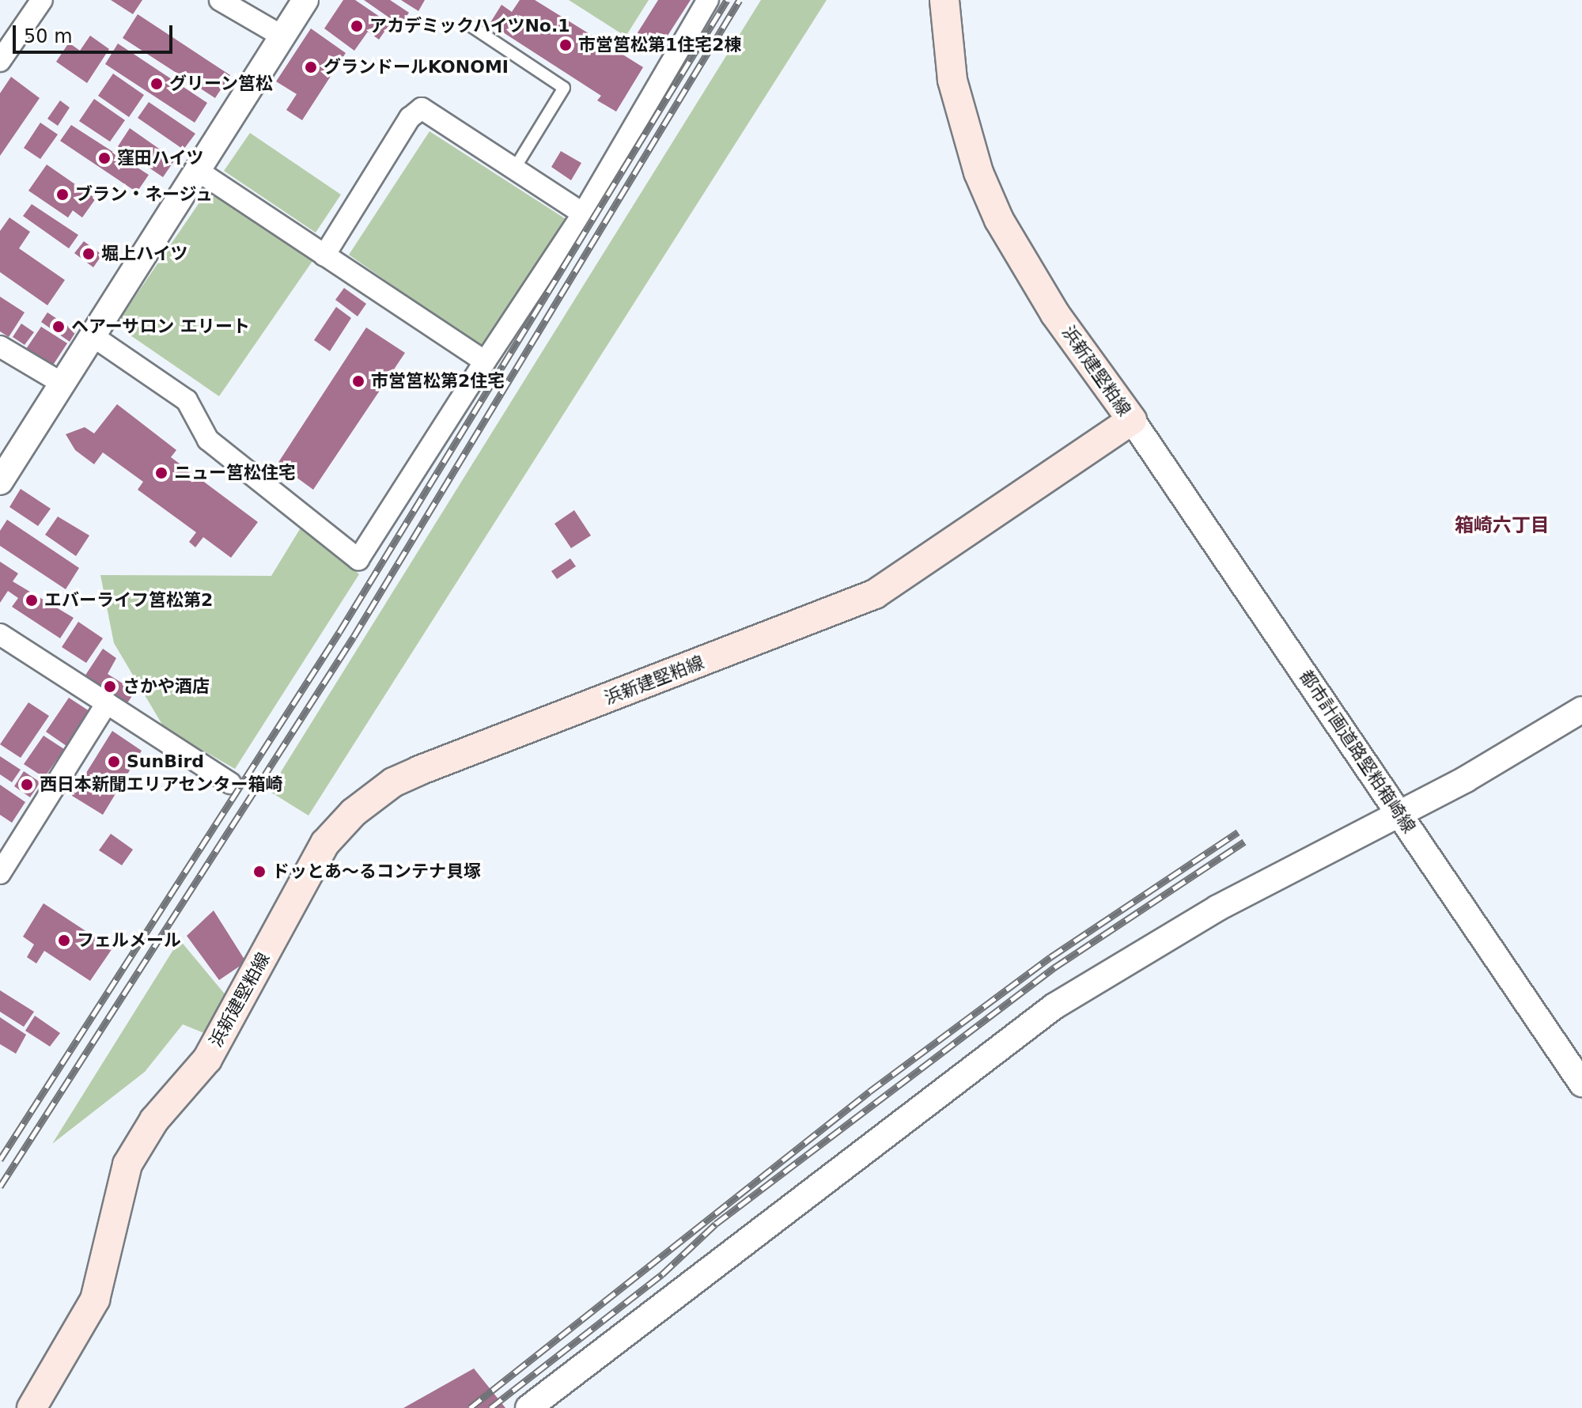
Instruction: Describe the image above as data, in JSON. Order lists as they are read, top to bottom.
{
  "streets": {
    "main road": ["浜新建堅粕線"],
    "street": ["都市計画道路堅粕箱崎線"]
  },
  "crossings": [
    ["浜新建堅粕線", "都市計画道路堅粕箱崎線"]
  ],
  "districts": ["箱崎六丁目"],
  "places": [
    "アカデミックハイツNo.1",
    "市営筥松第1住宅2棟",
    "グランドールKONOMI",
    "グリーン筥松",
    "窪田ハイツ",
    "ブラン・ネージュ",
    "堀上ハイツ",
    "ヘアーサロン エリート",
    "市営筥松第2住宅",
    "ニュー筥松住宅",
    "エバーライフ筥松第2",
    "さかや酒店",
    "SunBird",
    "西日本新聞エリアセンター箱崎",
    "ドッとあ～るコンテナ貝塚",
    "フェルメール"
  ],
  "scale_bar": "50 m"
}
